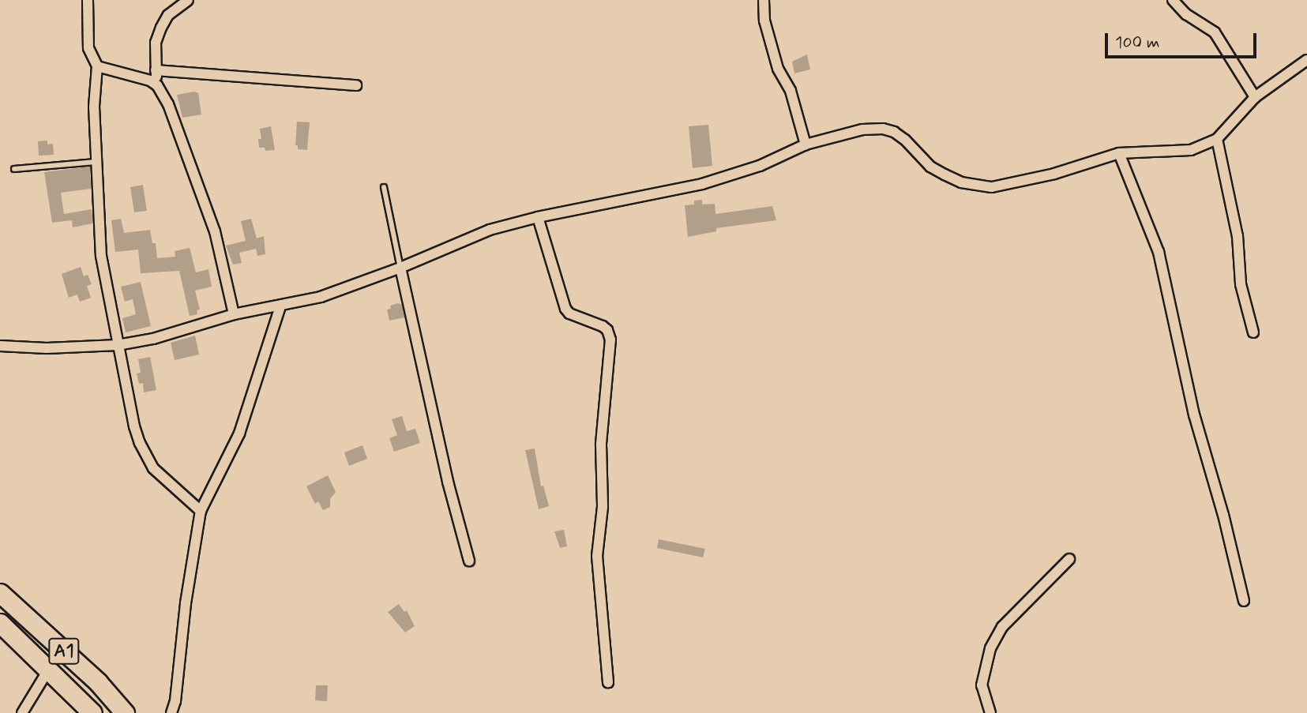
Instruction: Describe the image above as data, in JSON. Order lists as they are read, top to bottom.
{
  "streets": {
    "highway": ["A1"]
  },
  "scale_bar": "100 m"
}
